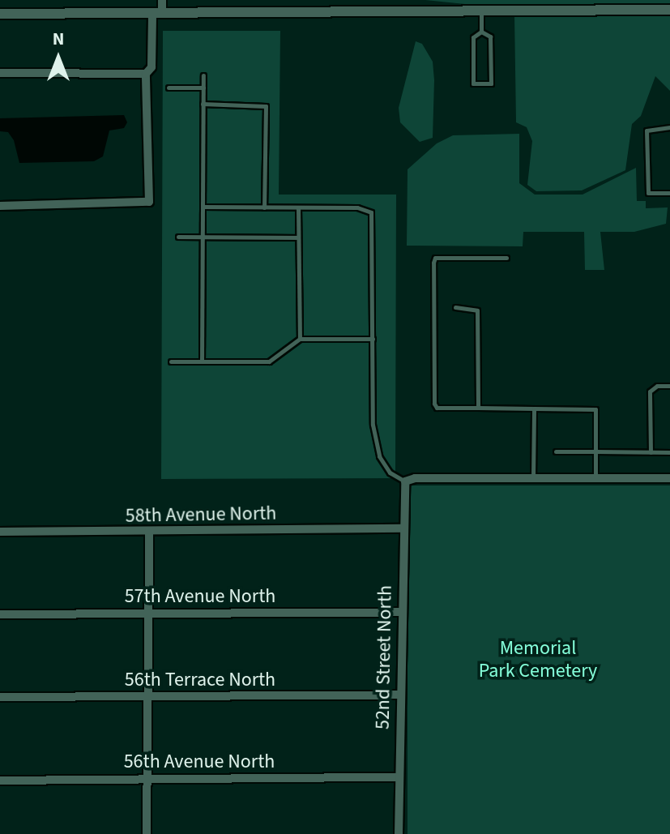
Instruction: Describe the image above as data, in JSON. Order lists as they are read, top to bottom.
{
  "streets": {
    "street": [
      "58th Avenue North",
      "57th Avenue North",
      "52nd Street North",
      "56th Terrace North",
      "56th Avenue North"
    ]
  },
  "crossings": [
    ["58th Avenue North", "52nd Street North"],
    ["57th Avenue North", "52nd Street North"],
    ["52nd Street North", "56th Terrace North"],
    ["52nd Street North", "56th Avenue North"]
  ],
  "parks": ["Memorial Park Cemetery"],
  "north": "top"
}
